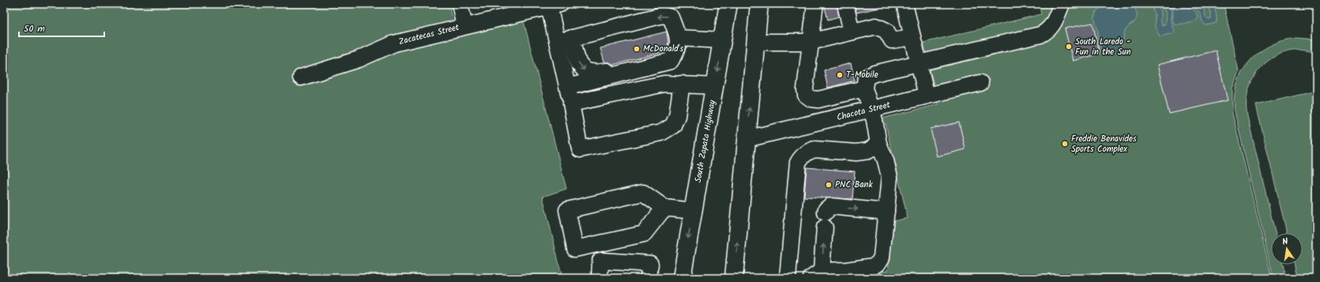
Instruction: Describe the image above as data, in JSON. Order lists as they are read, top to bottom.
{
  "streets": {
    "main road": ["South Zapata Highway"],
    "street": ["Zacatecas Street", "Chacota Street"]
  },
  "places": [
    "South Laredo - Fun in the Sun",
    "McDonald's",
    "T-Mobile",
    "Freddie Benavides Sports Complex",
    "PNC Bank"
  ],
  "scale_bar": "50 m",
  "north": "top"
}
